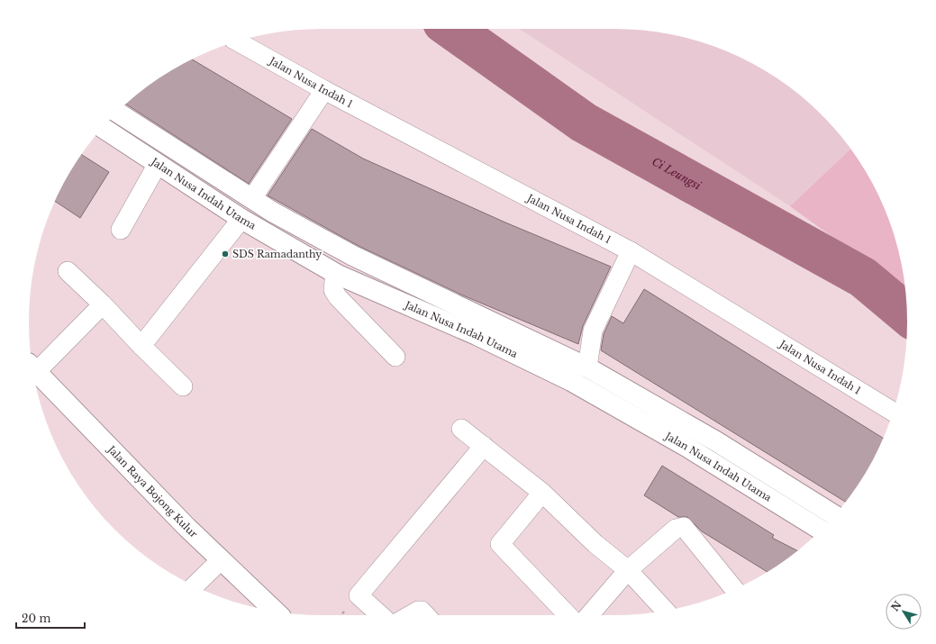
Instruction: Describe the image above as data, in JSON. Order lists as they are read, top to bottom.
{
  "streets": {
    "street": ["Jalan Nusa Indah 1", "Jalan Nusa Indah Utama", "Jalan Raya Bojong Kulur"]
  },
  "water": ["Ci Leungsi"],
  "places": ["SDS Ramadanthy"],
  "scale_bar": "20 m",
  "north": "top left"
}
